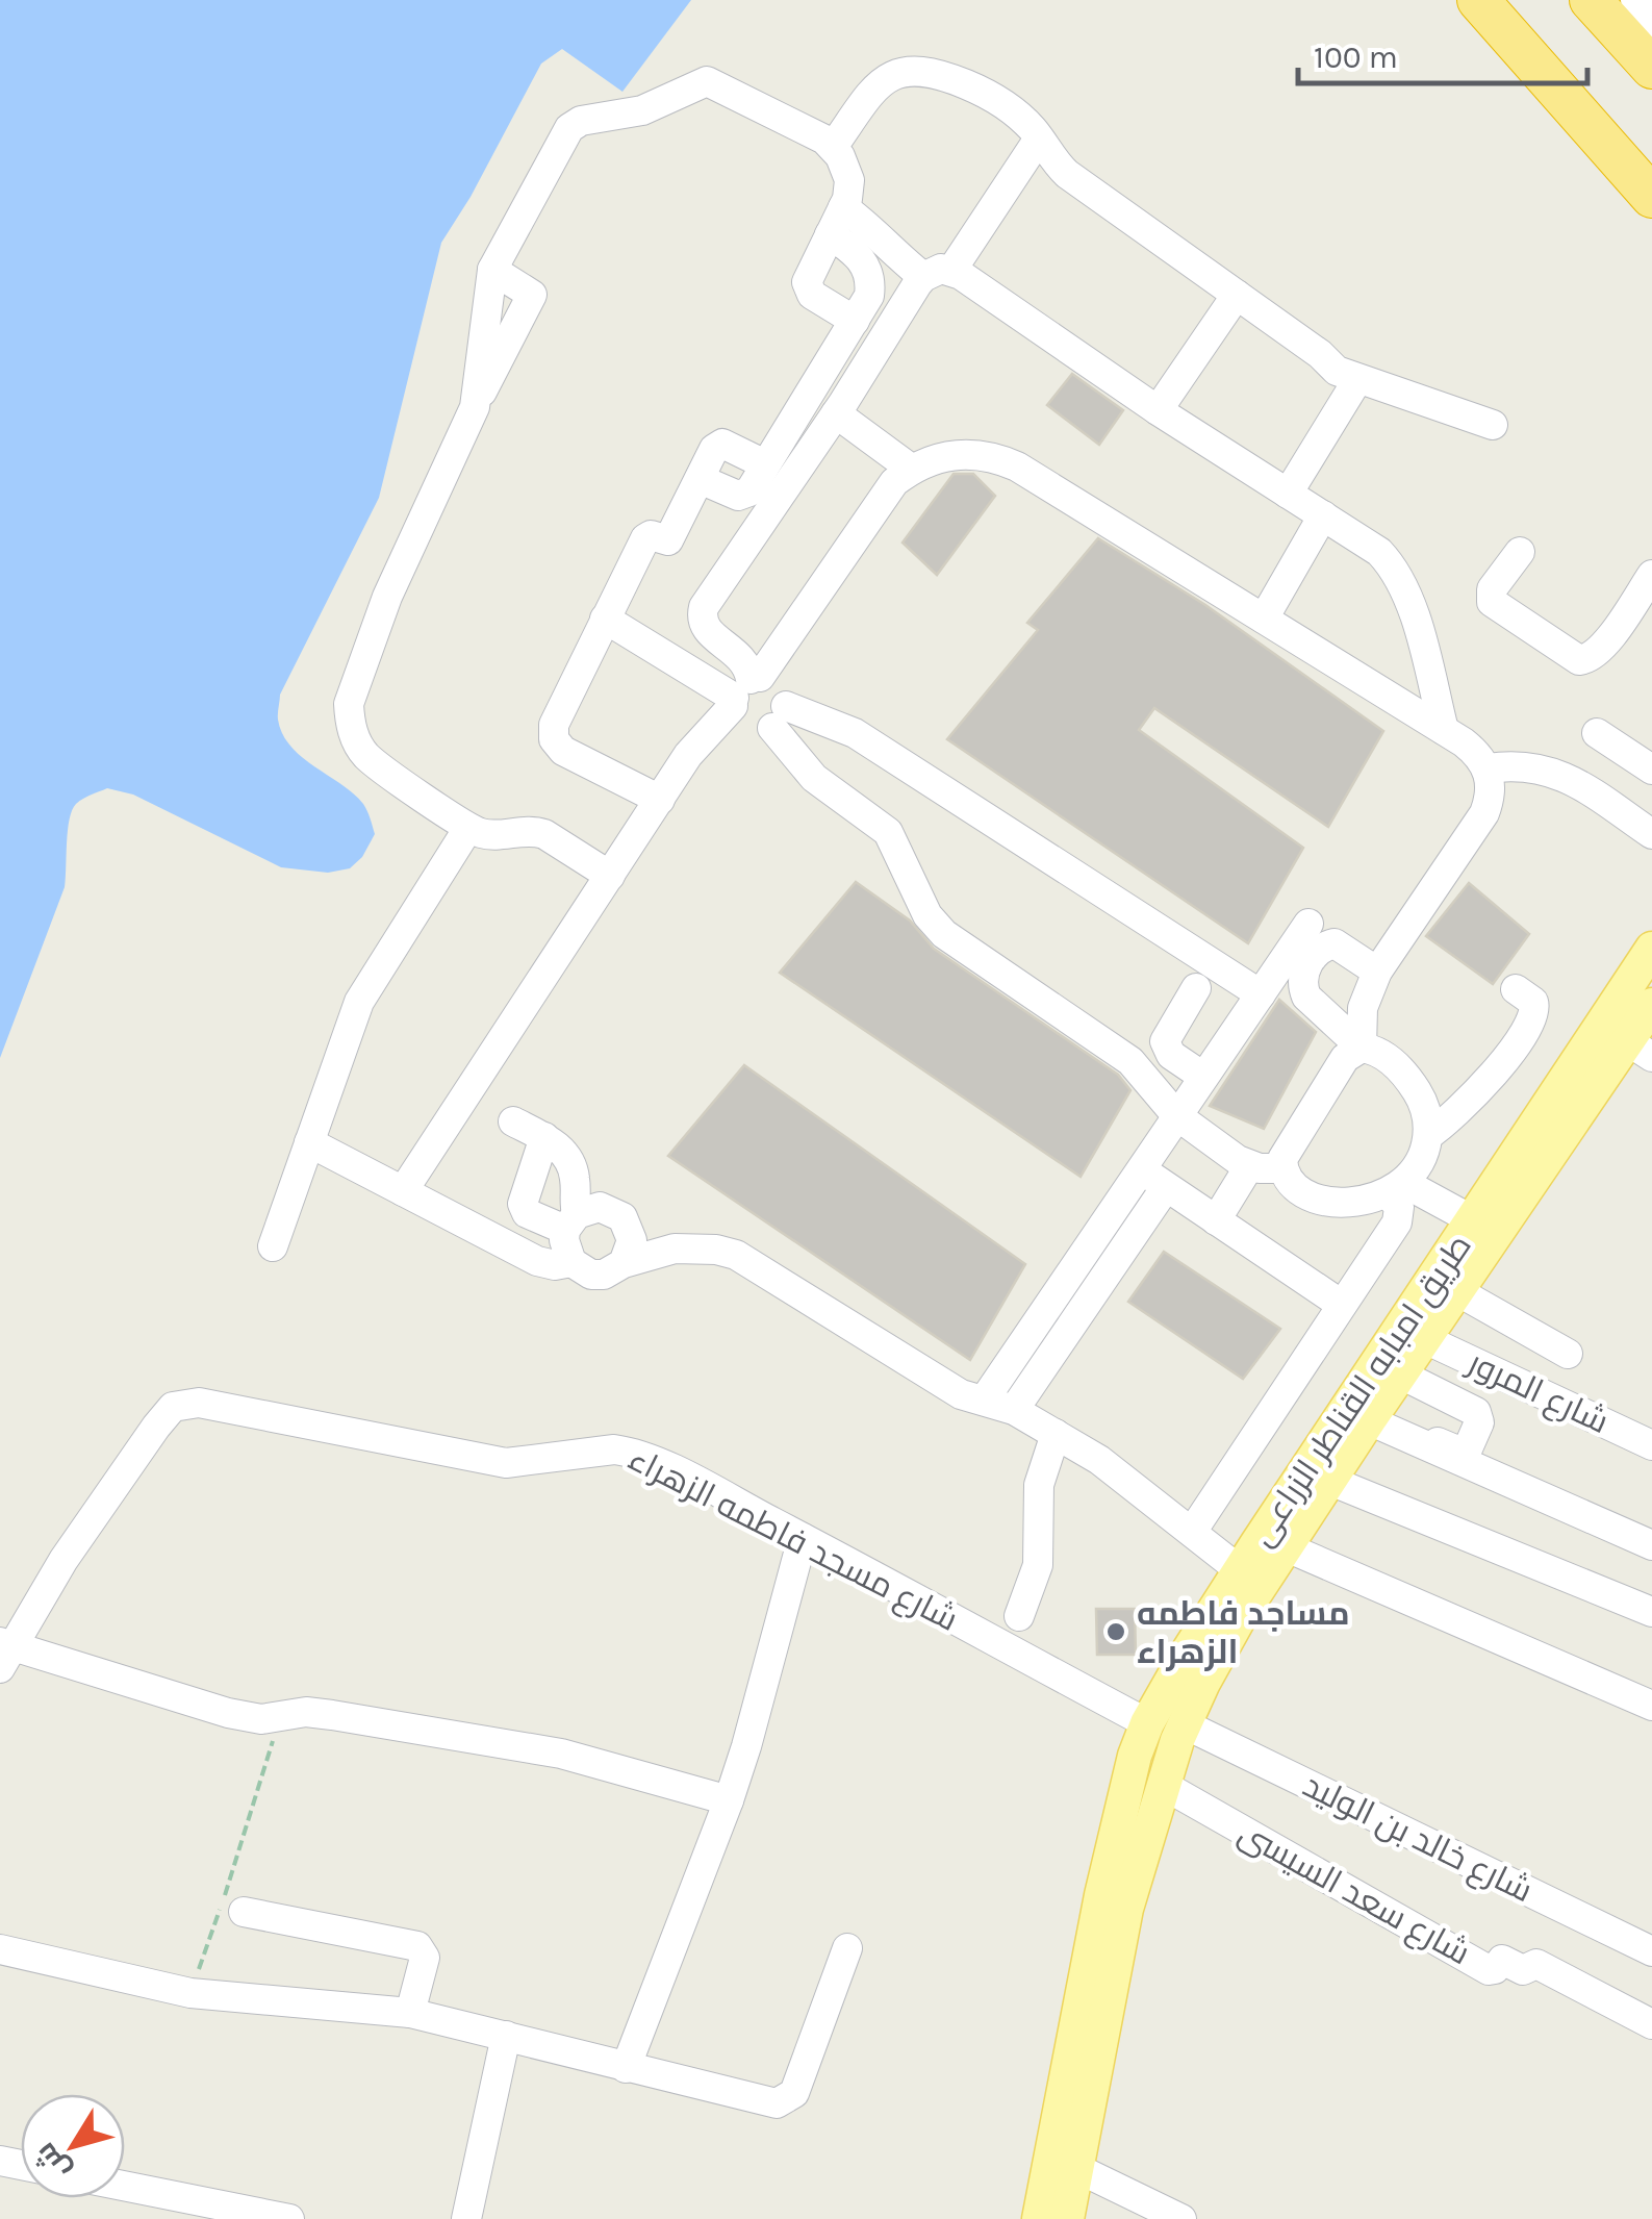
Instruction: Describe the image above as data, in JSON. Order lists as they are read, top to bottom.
{
  "streets": {
    "main road": ["طريق امبابه القناطر الزراعى"],
    "street": [
      "شارع المرور",
      "شارع مسجد فاطمه الزهراء",
      "شارع خالد بن الوليد",
      "شارع سعد السيسى"
    ]
  },
  "crossings": [
    ["طريق امبابه القناطر الزراعى", "شارع المرور"],
    ["طريق امبابه القناطر الزراعى", "شارع مسجد فاطمه الزهراء"],
    ["طريق امبابه القناطر الزراعى", "شارع خالد بن الوليد"],
    ["طريق امبابه القناطر الزراعى", "شارع سعد السيسى"]
  ],
  "places": ["مساجد فاطمه الزهراء"],
  "scale_bar": "100 m",
  "north": "bottom left"
}
